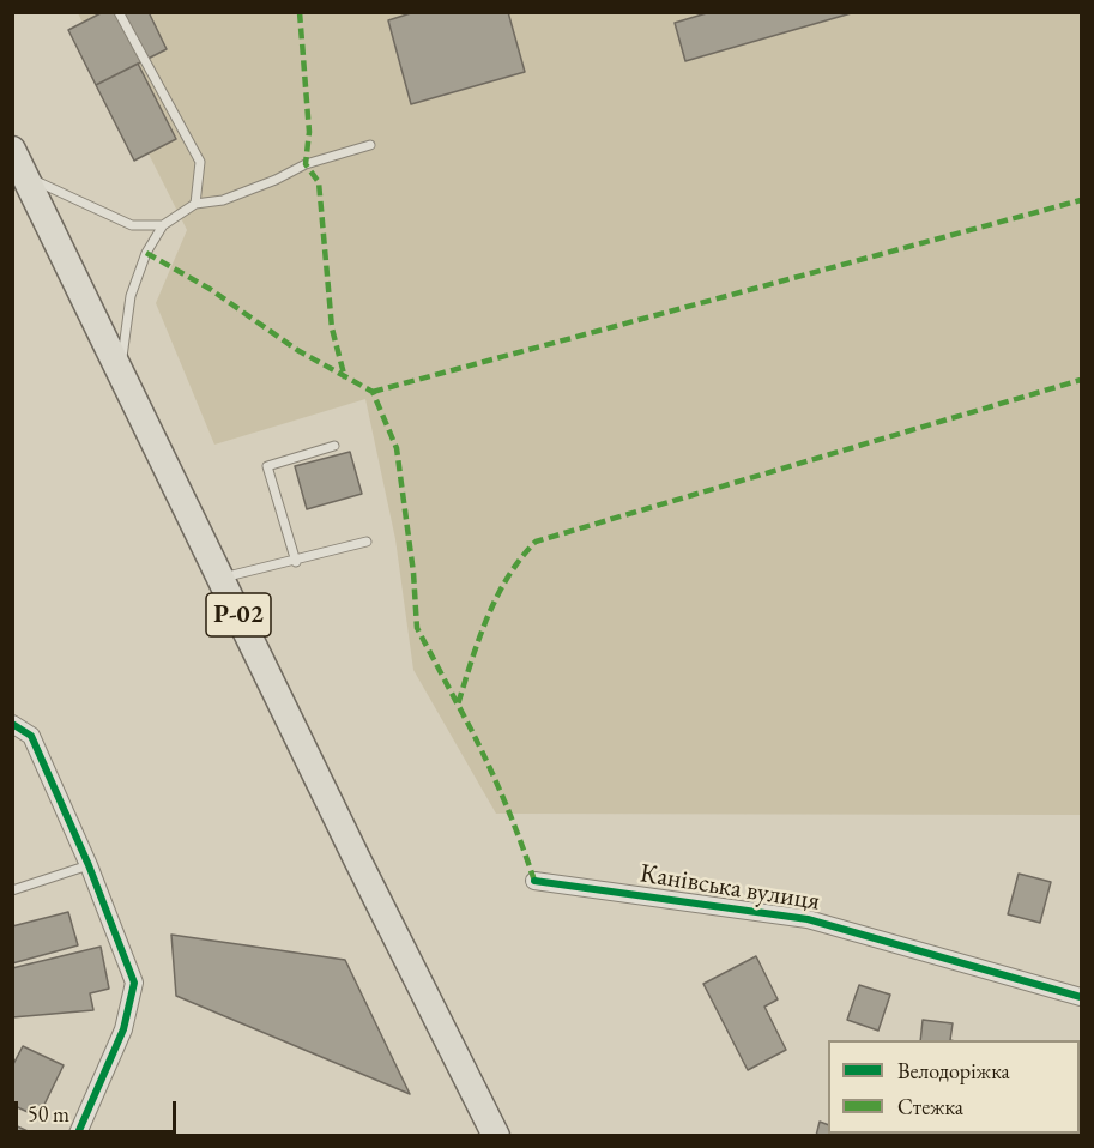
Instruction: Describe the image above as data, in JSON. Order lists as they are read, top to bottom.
{
  "streets": {
    "main road": ["Р-02"],
    "street": ["Канівська вулиця"]
  },
  "legend": ["Велодоріжка", "Стежка"],
  "scale_bar": "50 m"
}
